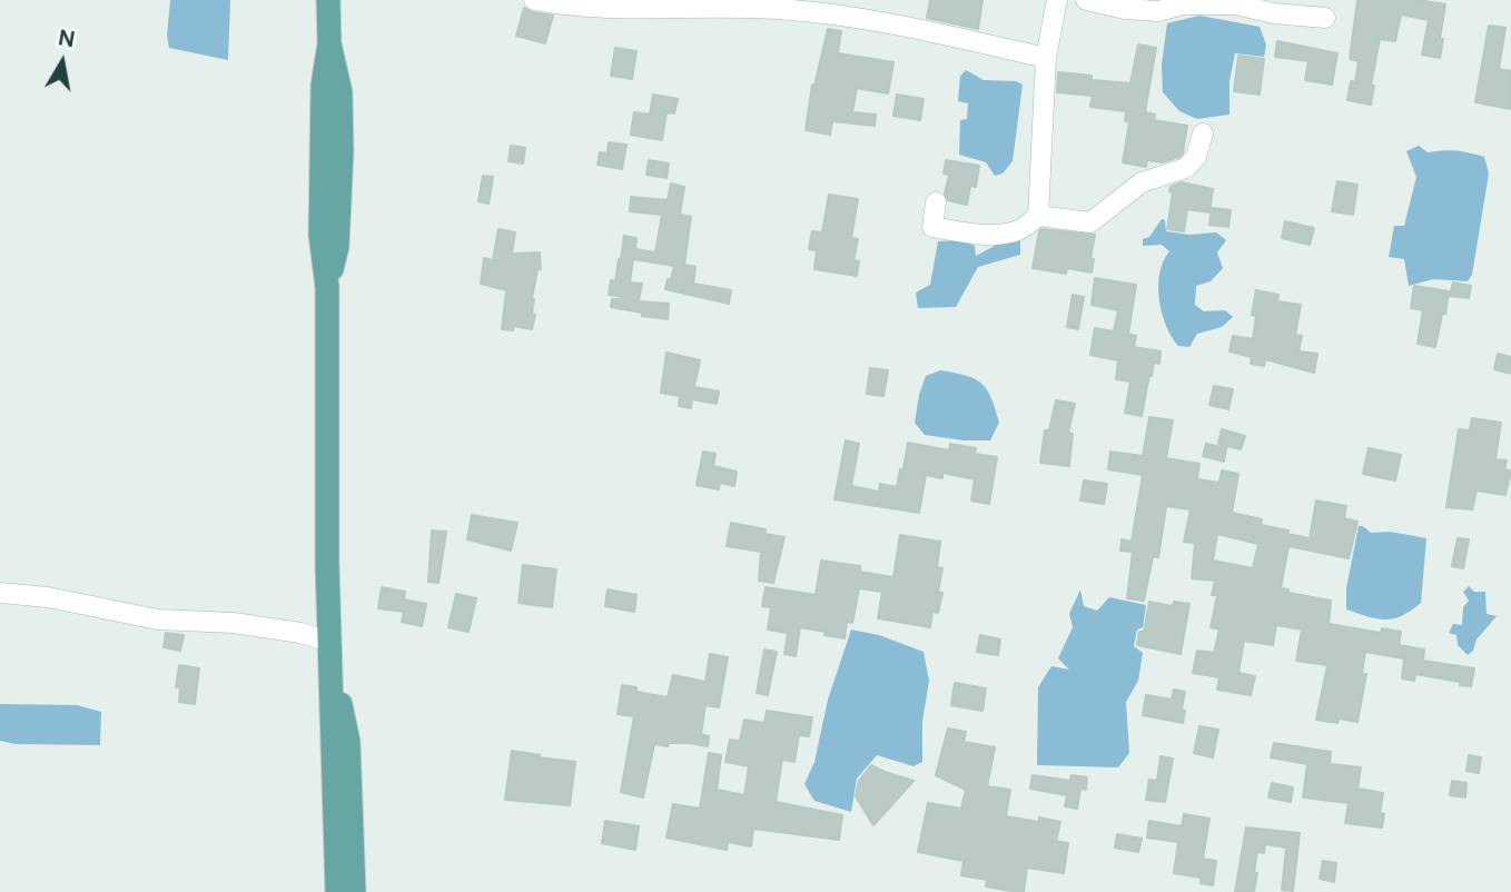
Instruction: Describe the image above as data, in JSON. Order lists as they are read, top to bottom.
{
  "north": "top"
}
